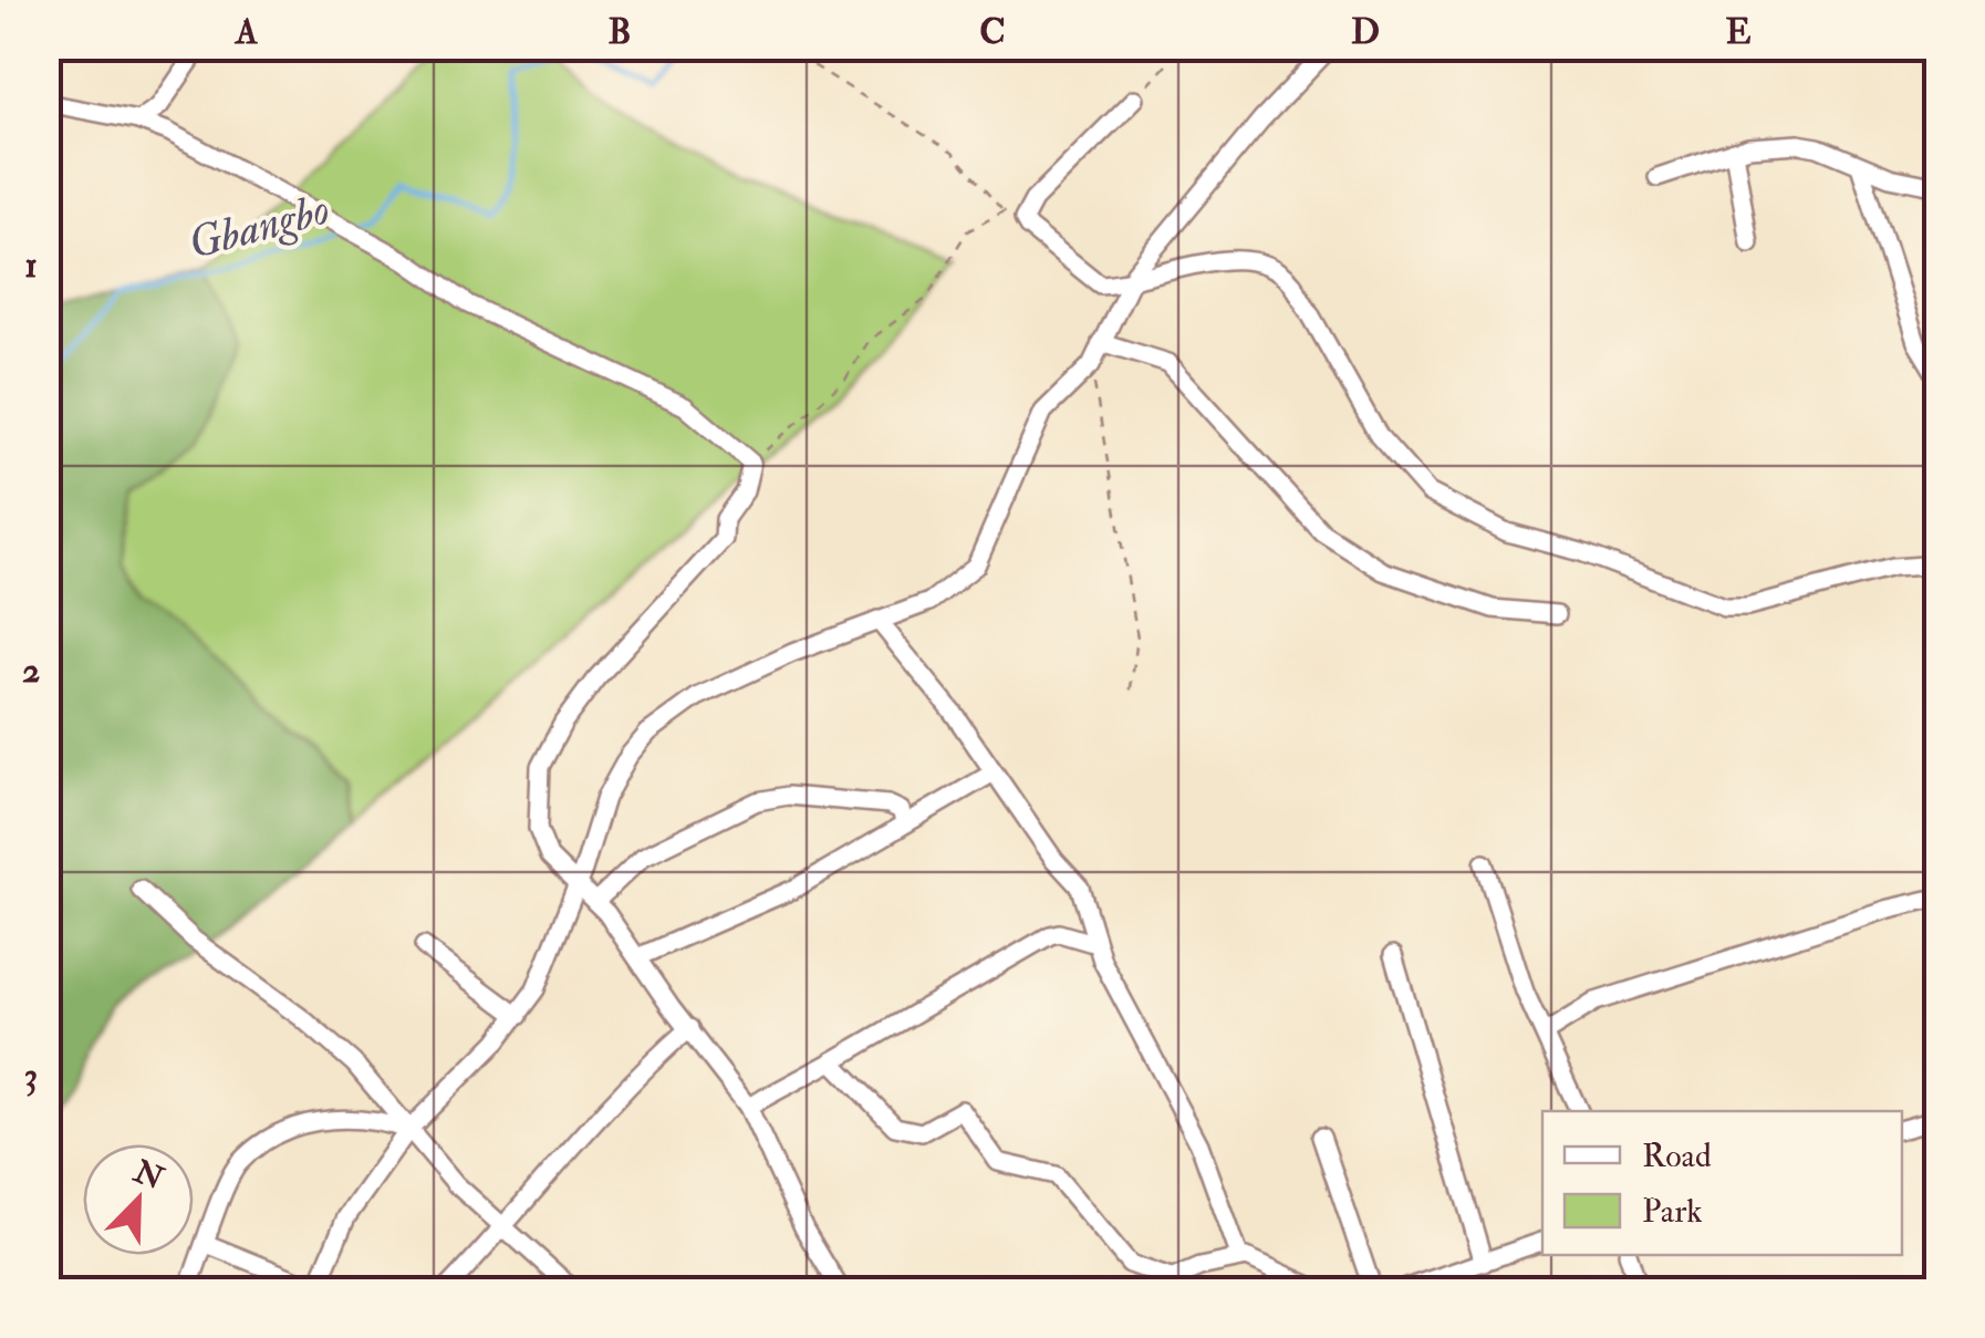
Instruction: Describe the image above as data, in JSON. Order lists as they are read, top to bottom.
{
  "water": ["Gbangbo"],
  "legend": ["Road", "Park"],
  "north": "top right",
  "grid": {
    "columns": [
      "A",
      "B",
      "C",
      "D",
      "E"
    ],
    "rows": ["1", "2", "3"]
  }
}
